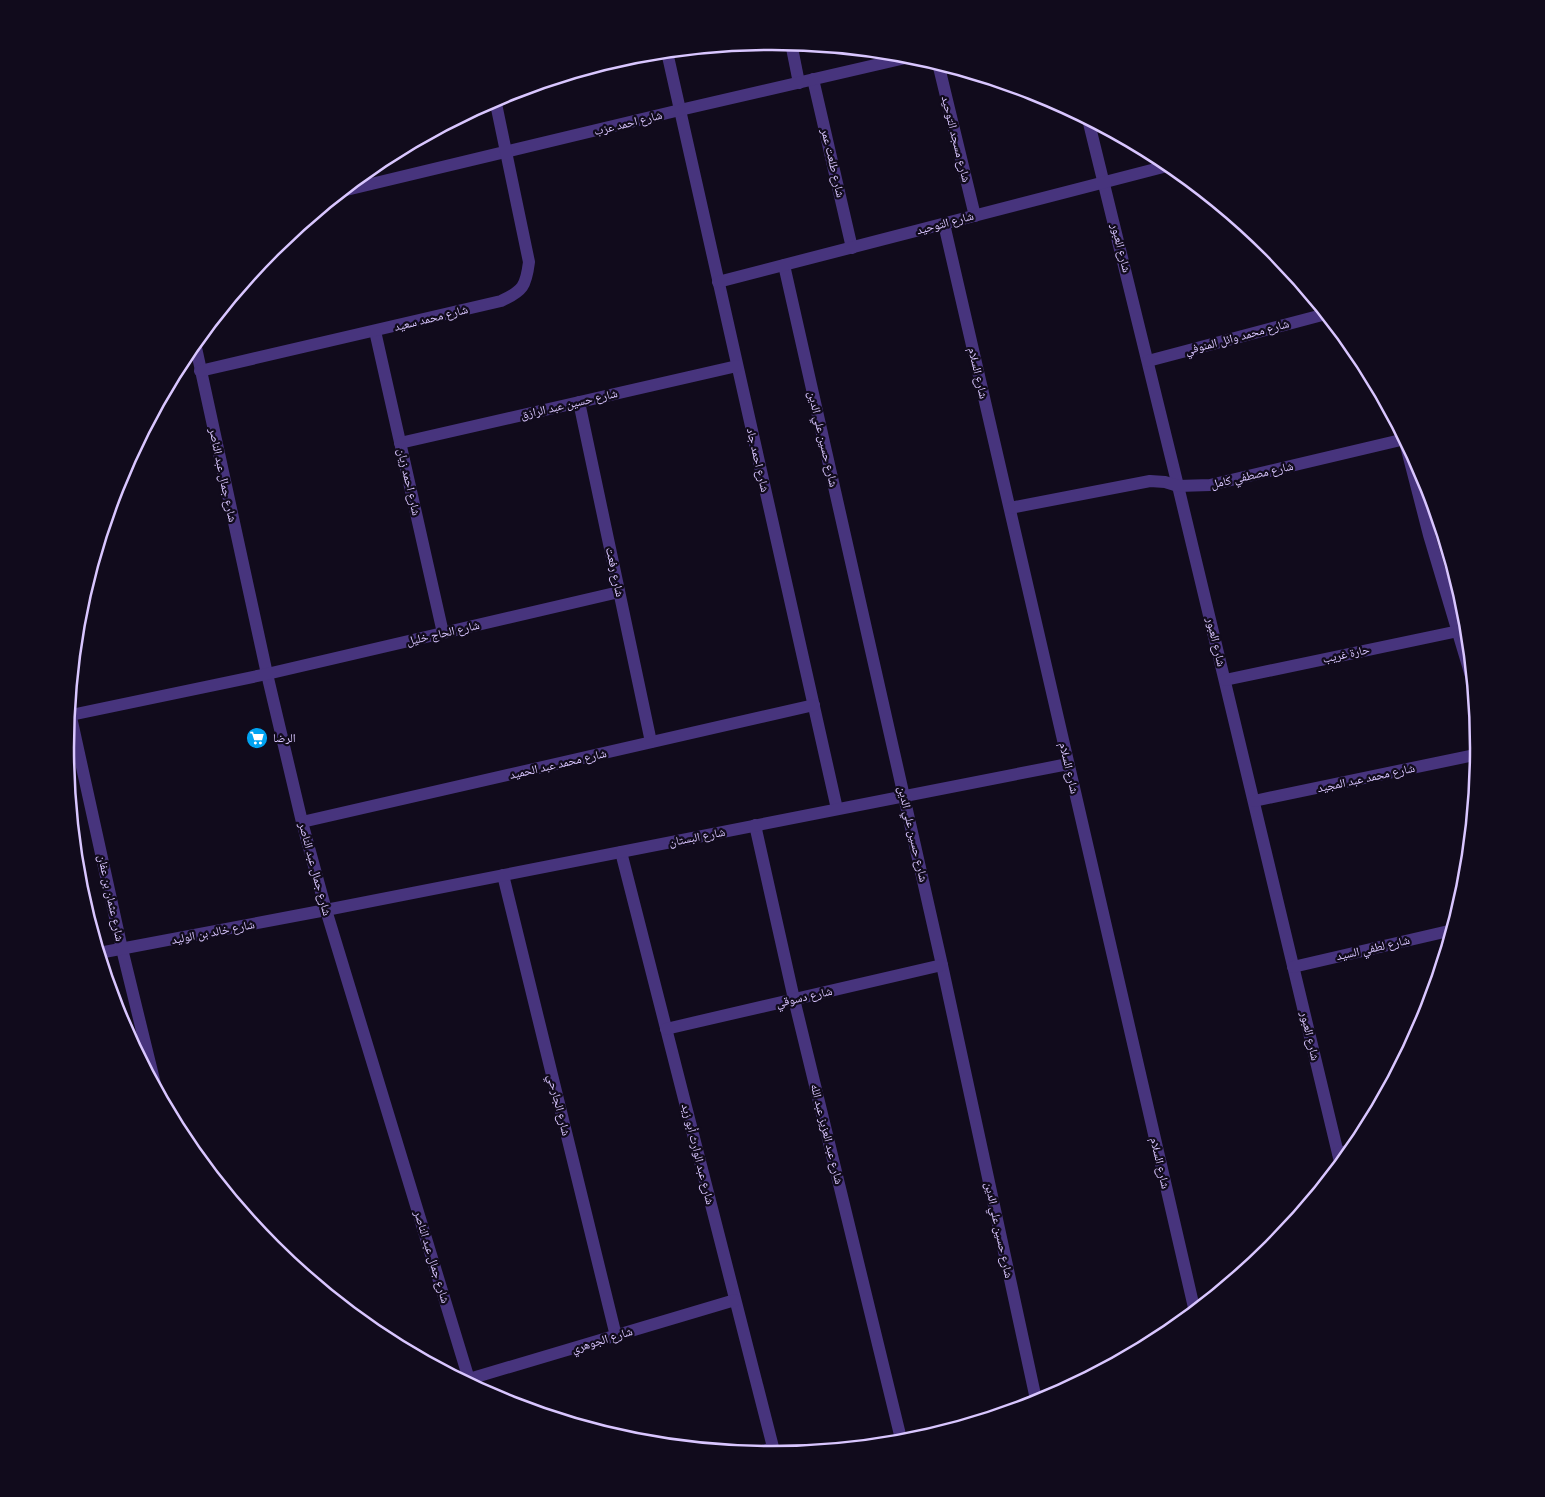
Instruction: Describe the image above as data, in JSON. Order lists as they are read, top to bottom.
{
  "streets": {
    "street": [
      "شارع احمد عزب",
      "شارع مسجد التوحيد",
      "شارع طلعت عمر",
      "شارع التوحيد",
      "شارع العبور",
      "شارع محمد سعيد",
      "شارع محمد وائل المنوفي",
      "شارع السلام",
      "شارع حسين عبد الرازق",
      "شارع حسين علي الدين",
      "شارع احمد جاد",
      "شارع جمال عبد الناصر",
      "شارع مصطفي كامل",
      "شارع احمد زيان",
      "شارع رفعت",
      "شارع الحاج خليل",
      "حارة غريب",
      "شارع محمد عبد الحميد",
      "شارع محمد عبد المجيد",
      "شارع البستان",
      "شارع عثمان بن عفان",
      "شارع خالد بن الوليد",
      "شارع لطفي السيد",
      "شارع دسوقي",
      "شارع الجارحي",
      "شارع عبد العزيز عبد الله",
      "شارع عبد الوارث أبو زيد",
      "شارع الجوهري"
    ]
  },
  "crossings": [
    ["شارع احمد عزب", "شارع طلعت عمر"],
    ["شارع احمد عزب", "شارع محمد سعيد"],
    ["شارع احمد عزب", "شارع احمد جاد"],
    ["شارع مسجد التوحيد", "شارع التوحيد"],
    ["شارع طلعت عمر", "شارع التوحيد"],
    ["شارع التوحيد", "شارع العبور"],
    ["شارع التوحيد", "شارع السلام"],
    ["شارع التوحيد", "شارع حسين علي الدين"],
    ["شارع التوحيد", "شارع احمد جاد"],
    ["شارع العبور", "شارع محمد وائل المنوفي"],
    ["شارع العبور", "شارع مصطفي كامل"],
    ["شارع العبور", "حارة غريب"],
    ["شارع العبور", "شارع محمد عبد المجيد"],
    ["شارع العبور", "شارع لطفي السيد"],
    ["شارع محمد سعيد", "شارع جمال عبد الناصر"],
    ["شارع محمد سعيد", "شارع احمد زيان"],
    ["شارع السلام", "شارع مصطفي كامل"],
    ["شارع السلام", "شارع البستان"],
    ["شارع حسين عبد الرازق", "شارع احمد جاد"],
    ["شارع حسين عبد الرازق", "شارع احمد زيان"],
    ["شارع حسين عبد الرازق", "شارع رفعت"],
    ["شارع حسين علي الدين", "شارع البستان"],
    ["شارع حسين علي الدين", "شارع دسوقي"],
    ["شارع احمد جاد", "شارع محمد عبد الحميد"],
    ["شارع احمد جاد", "شارع البستان"],
    ["شارع جمال عبد الناصر", "شارع الحاج خليل"],
    ["شارع جمال عبد الناصر", "شارع محمد عبد الحميد"],
    ["شارع جمال عبد الناصر", "شارع البستان"],
    ["شارع جمال عبد الناصر", "شارع خالد بن الوليد"],
    ["شارع احمد زيان", "شارع الحاج خليل"],
    ["شارع رفعت", "شارع الحاج خليل"],
    ["شارع رفعت", "شارع محمد عبد الحميد"],
    ["شارع البستان", "شارع خالد بن الوليد"],
    ["شارع البستان", "شارع الجارحي"],
    ["شارع البستان", "شارع عبد العزيز عبد الله"],
    ["شارع البستان", "شارع عبد الوارث أبو زيد"],
    ["شارع عثمان بن عفان", "شارع خالد بن الوليد"],
    ["شارع دسوقي", "شارع عبد العزيز عبد الله"],
    ["شارع دسوقي", "شارع عبد الوارث أبو زيد"],
    ["شارع الجارحي", "شارع الجوهري"],
    ["شارع عبد الوارث أبو زيد", "شارع الجوهري"]
  ],
  "places": {
    "supermarket": ["الرضا"]
  }
}
